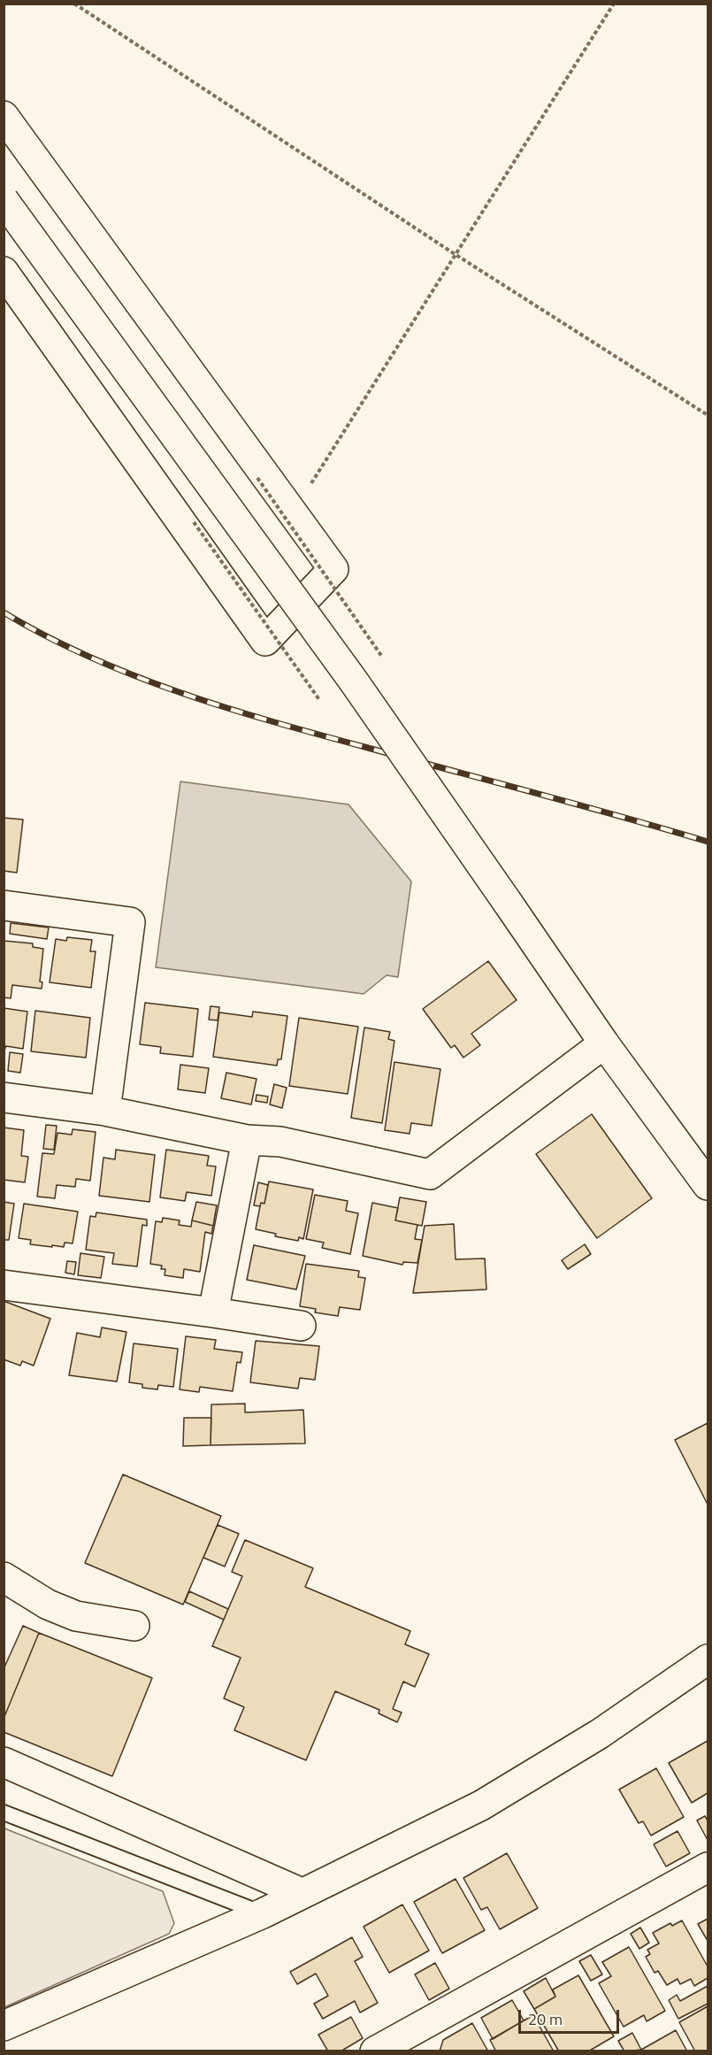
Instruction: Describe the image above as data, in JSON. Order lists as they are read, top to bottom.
{
  "scale_bar": "20 m"
}
